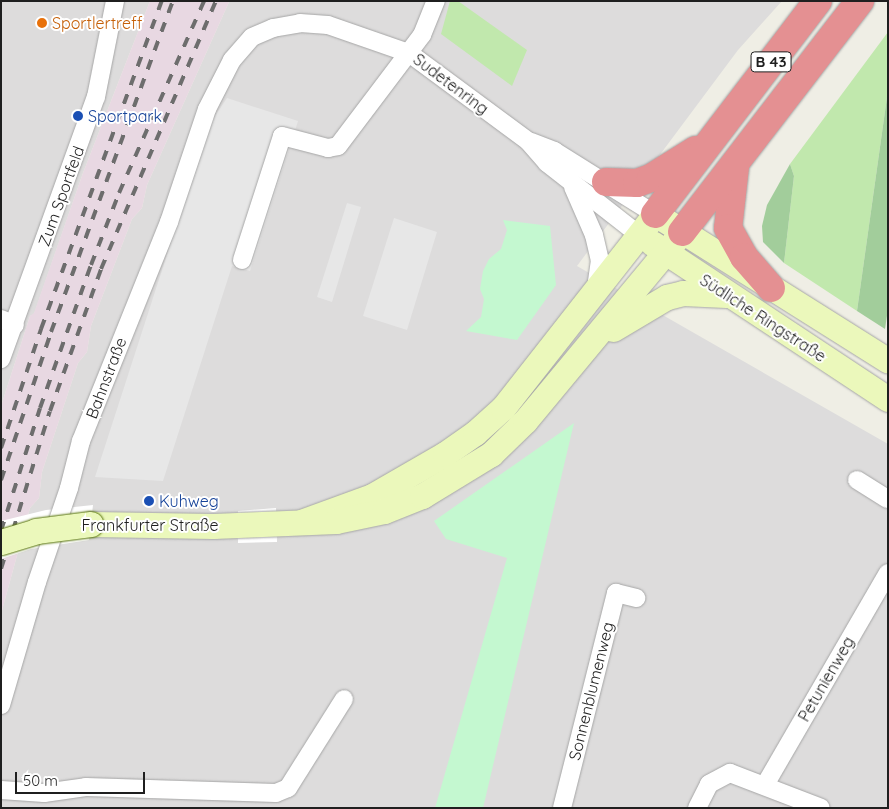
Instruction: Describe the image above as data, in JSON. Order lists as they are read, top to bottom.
{
  "streets": {
    "highway": ["B 43"],
    "street": [
      "Sudetenring",
      "Zum Sportfeld",
      "Südliche Ringstraße",
      "Bahnstraße",
      "Frankfurter Straße",
      "Petunienweg",
      "Sonnenblumenweg"
    ]
  },
  "crossings": [
    ["B 43", "Sudetenring"],
    ["B 43", "Südliche Ringstraße"],
    ["Sudetenring", "Südliche Ringstraße"],
    ["Sudetenring", "Bahnstraße"],
    ["Südliche Ringstraße", "Frankfurter Straße"]
  ],
  "places": ["Sportlertreff", "Sportpark", "Kuhweg"],
  "scale_bar": "50 m"
}
